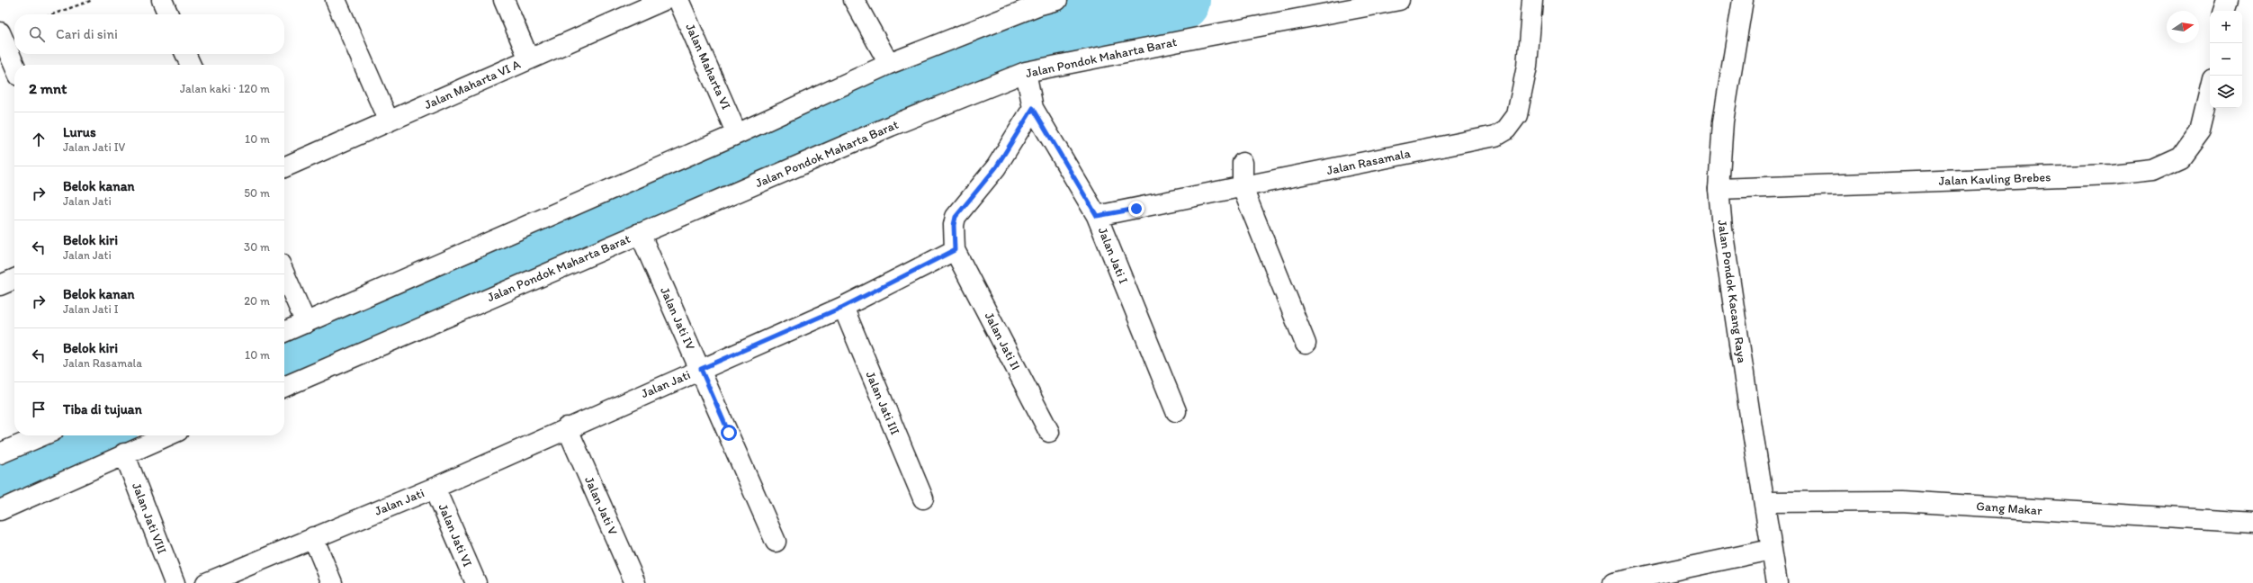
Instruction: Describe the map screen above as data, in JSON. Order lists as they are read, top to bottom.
{
  "streets": {
    "street": [
      "Jalan Pondok Maharta Barat",
      "Jalan Maharta VI",
      "Jalan Maharta VI A",
      "Jalan Rasamala",
      "Jalan Kavling Brebes",
      "Jalan Jati I",
      "Jalan Pondok Kacang Raya",
      "Jalan Jati IV",
      "Jalan Jati II",
      "Jalan Jati",
      "Jalan Jati III",
      "Jalan Jati V",
      "Gang Makar",
      "Jalan Jati VIII",
      "Jalan Jati VI"
    ]
  },
  "crossings": [
    ["Jalan Pondok Maharta Barat", "Jalan Jati IV"],
    ["Jalan Rasamala", "Jalan Jati I"],
    ["Jalan Kavling Brebes", "Jalan Pondok Kacang Raya"],
    ["Jalan Pondok Kacang Raya", "Gang Makar"],
    ["Jalan Jati IV", "Jalan Jati"],
    ["Jalan Jati II", "Jalan Jati"],
    ["Jalan Jati", "Jalan Jati III"],
    ["Jalan Jati", "Jalan Jati V"],
    ["Jalan Jati", "Jalan Jati VI"]
  ],
  "north": "right",
  "page": {
    "map_buttons": ["+", "−"],
    "search": "Cari di sini",
    "heading": ["2 mnt", "Jalan kaki · 120 m"],
    "list": [
      ["Lurus", "Jalan Jati IV", "10 m"],
      ["Belok kanan", "Jalan Jati", "50 m"],
      ["Belok kiri", "Jalan Jati", "30 m"],
      ["Belok kanan", "Jalan Jati I", "20 m"],
      ["Belok kiri", "Jalan Rasamala", "10 m"],
      "Tiba di tujuan"
    ]
  }
}
